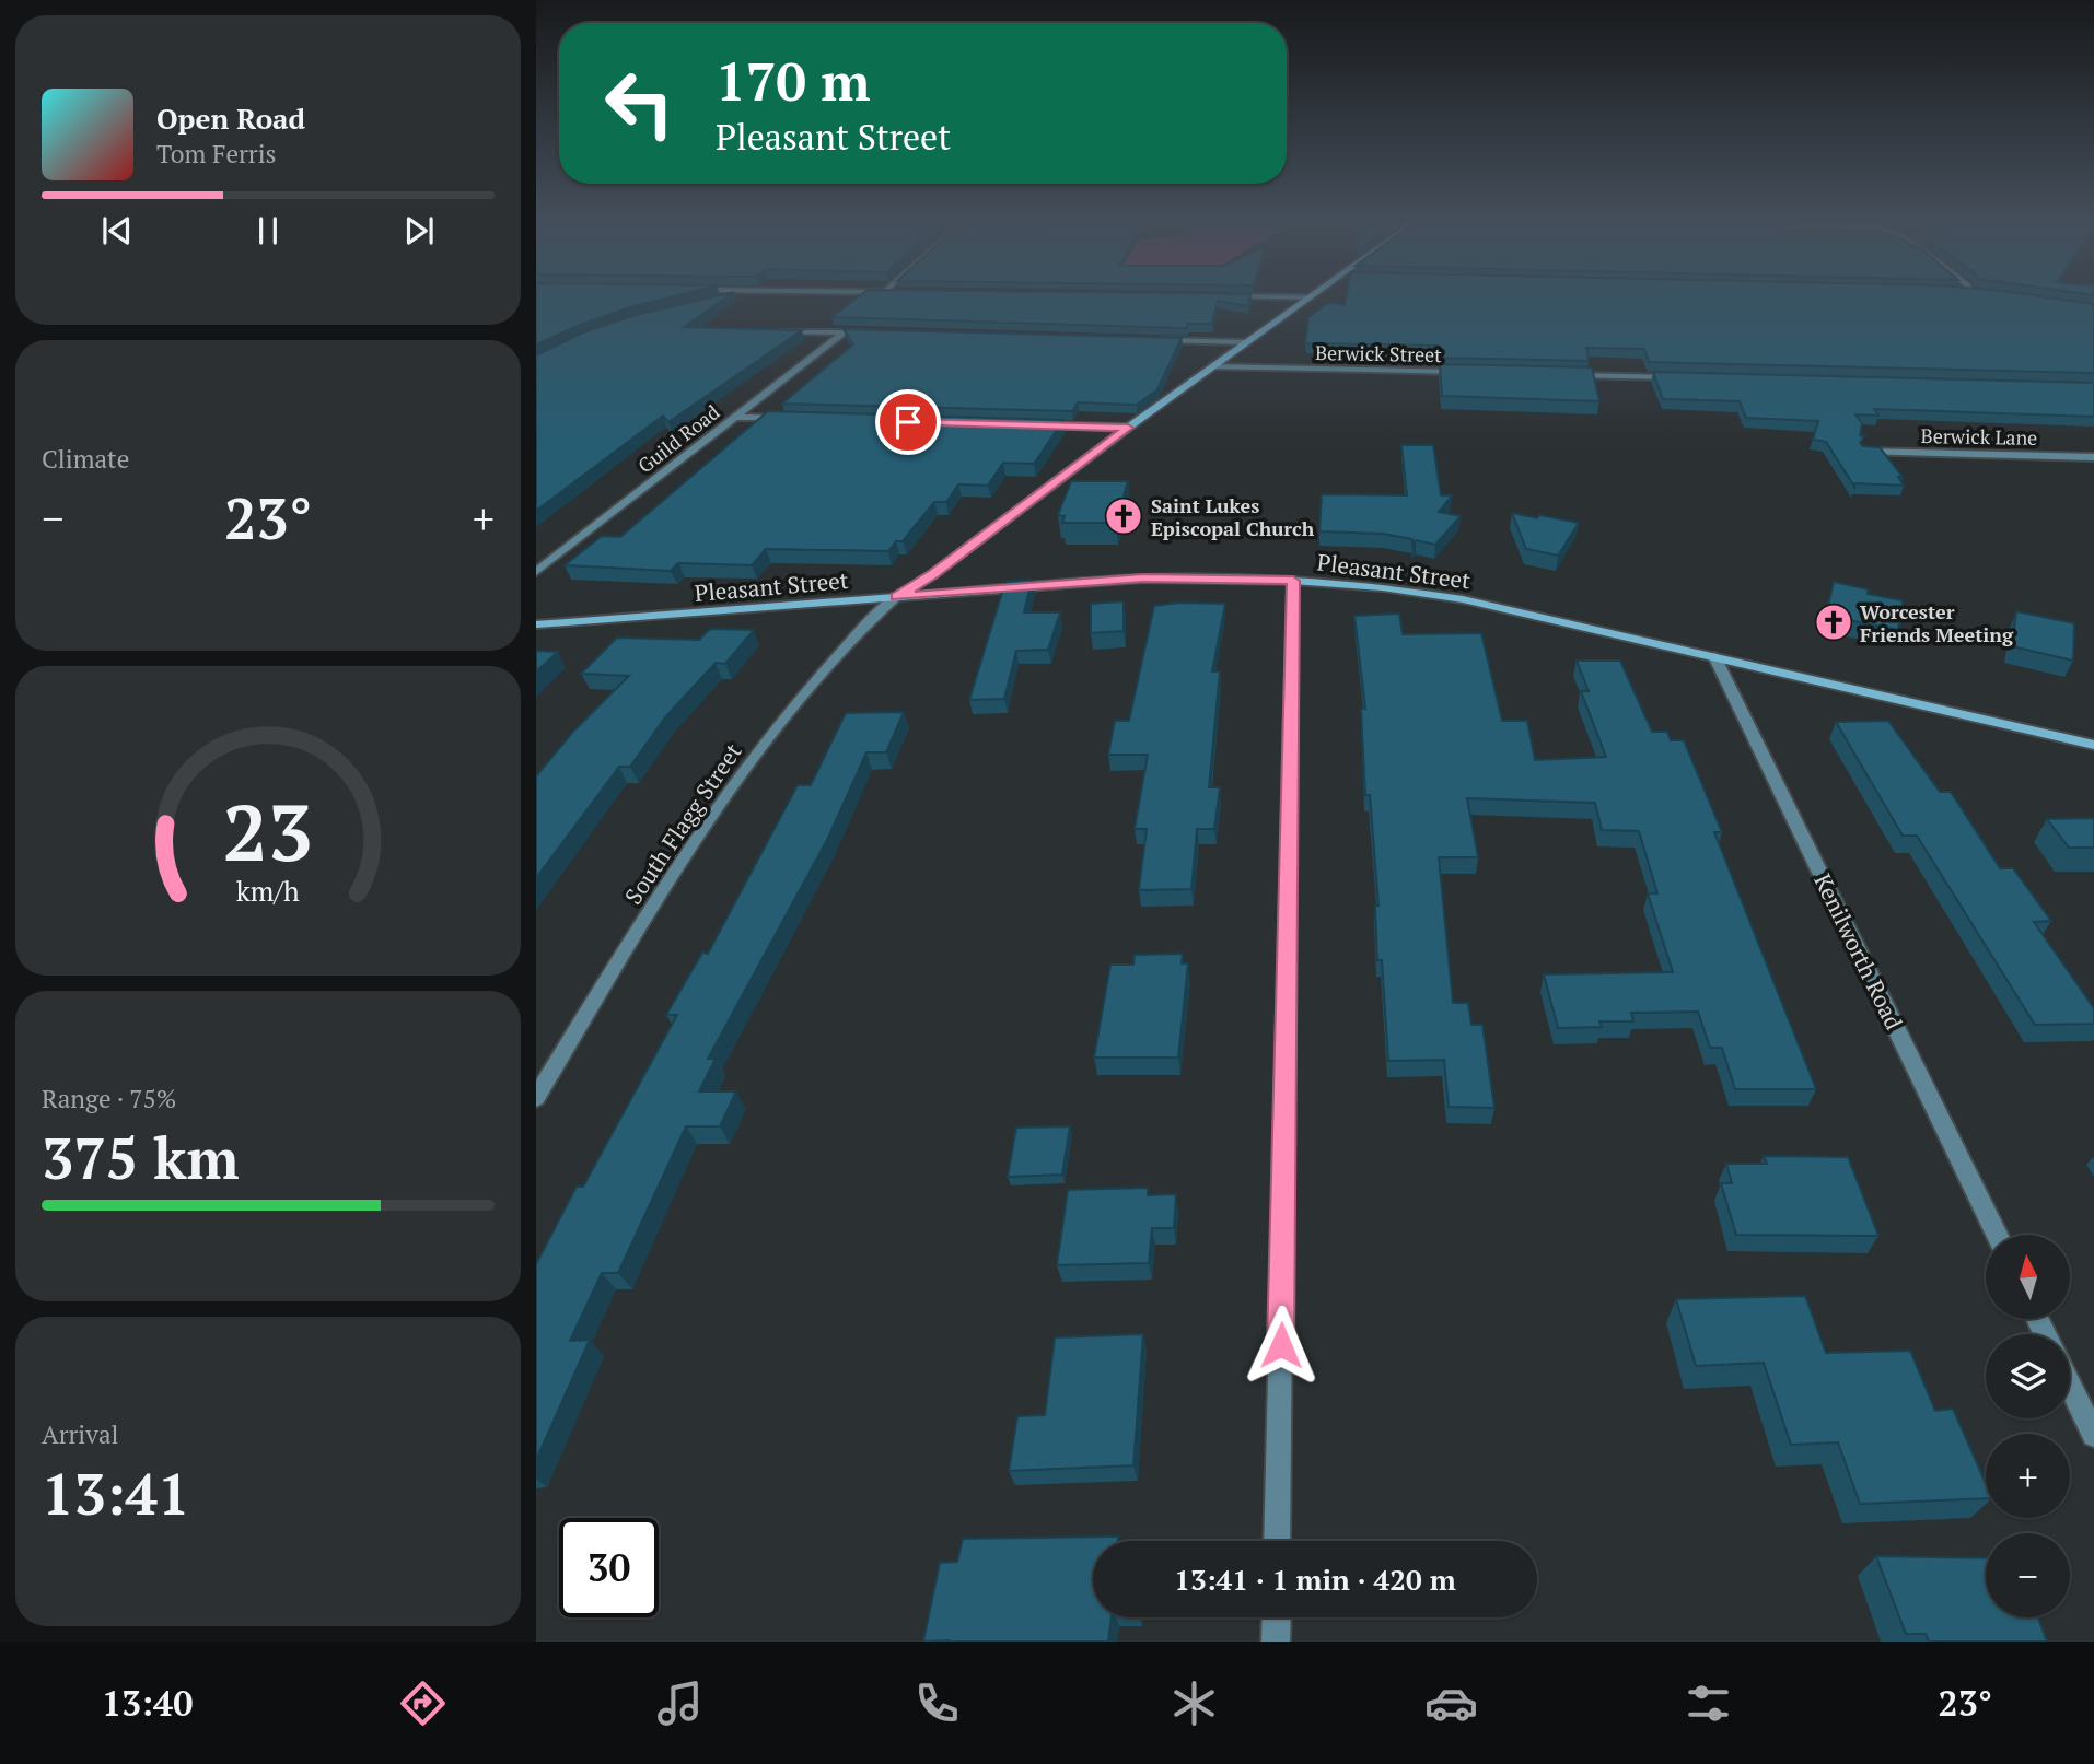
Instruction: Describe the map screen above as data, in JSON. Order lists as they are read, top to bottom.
{
  "streets": {
    "street": [
      "Berwick Street",
      "Berwick Lane",
      "Guild Road",
      "Pleasant Street",
      "South Flagg Street",
      "Kenilworth Road"
    ]
  },
  "crossings": [
    ["Pleasant Street", "South Flagg Street"],
    ["Pleasant Street", "Kenilworth Road"]
  ],
  "places": {
    "church": ["Saint Lukes Episcopal Church", "Worcester Friends Meeting"]
  },
  "north": "top",
  "page": {
    "turn": ["170 m", "Pleasant Street"],
    "song": ["Open Road", "Tom Ferris"],
    "tile": [
      "Climate",
      ["Range · 75%", "375 km"],
      ["Arrival", "13:41"]
    ],
    "heat": ["−", "23°", "+"],
    "map_buttons": ["+", "−"],
    "limit": "30",
    "trip": "13:41 · 1 min · 420 m",
    "tabs": ["13:40", "23°"],
    "gauge": ["23", "km/h"]
  }
}
